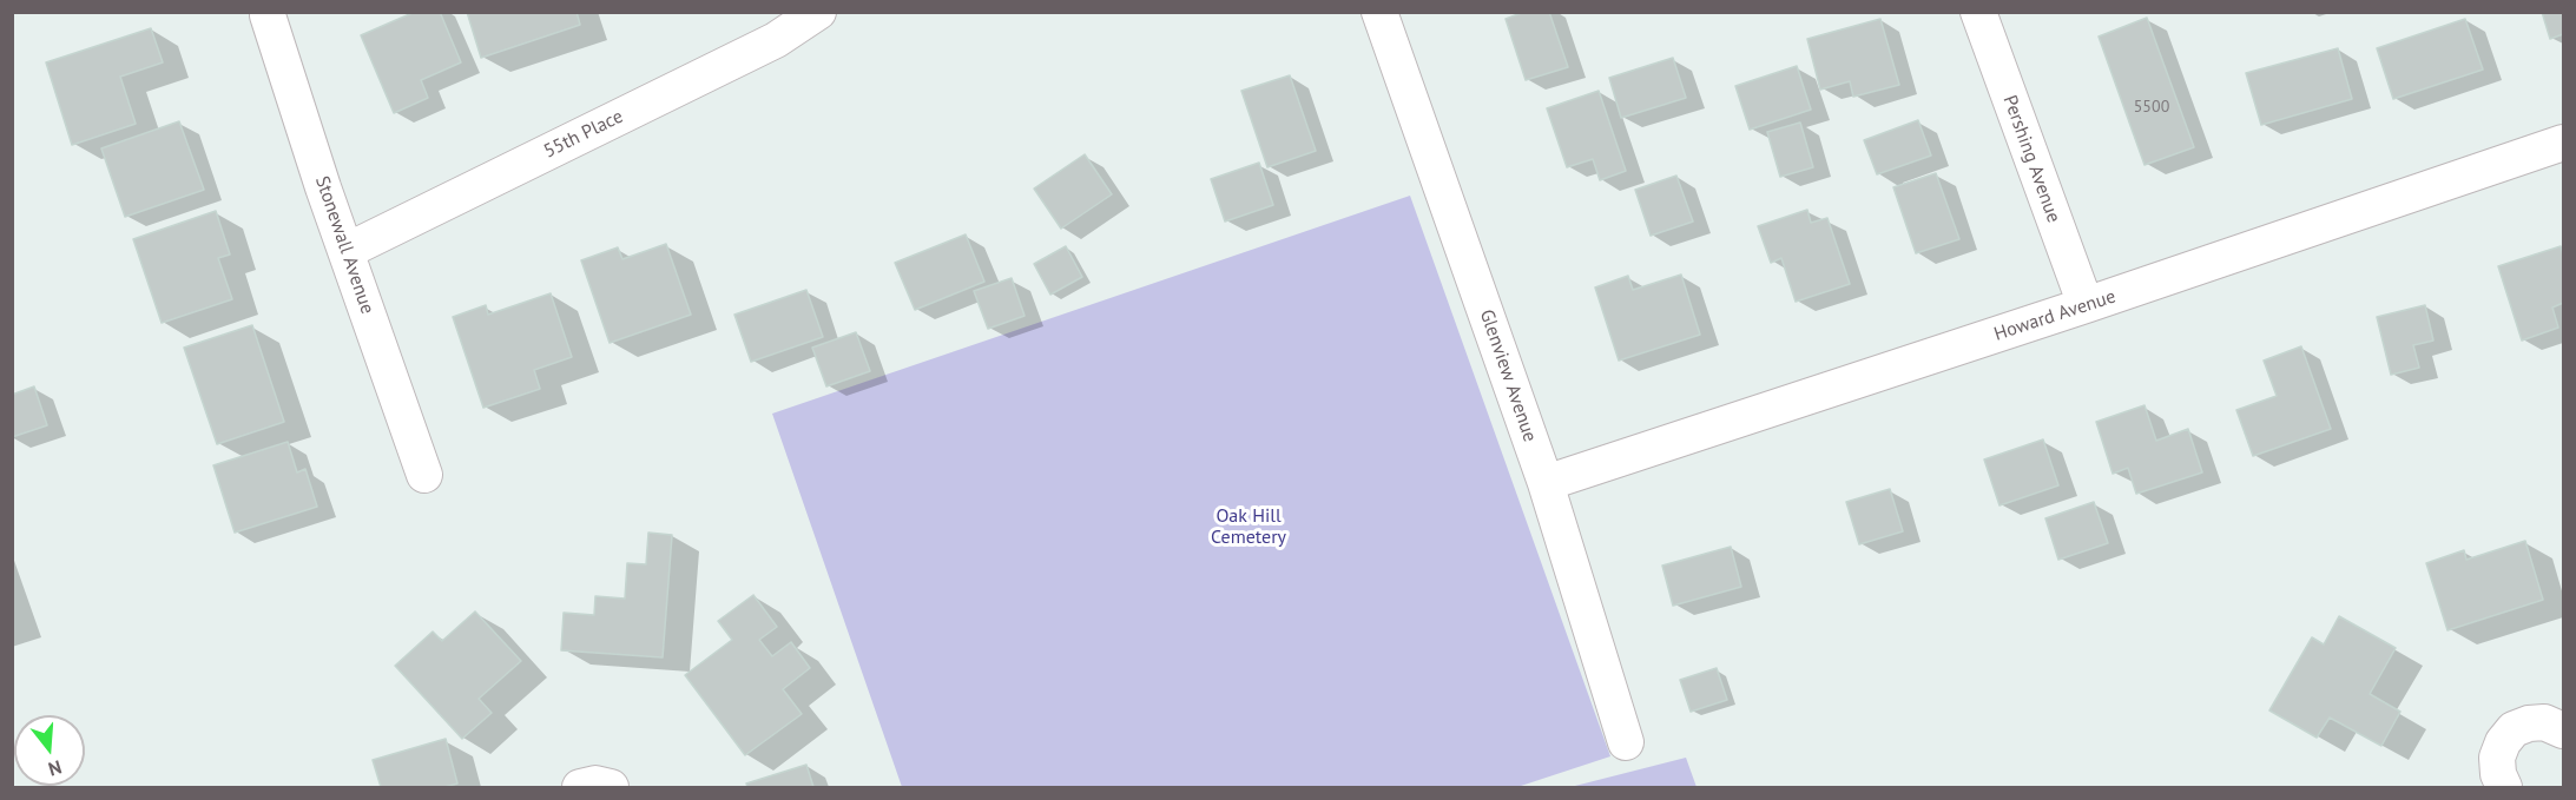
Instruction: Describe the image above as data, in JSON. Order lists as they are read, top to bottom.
{
  "streets": {
    "street": [
      "55th Place",
      "Pershing Avenue",
      "Stonewall Avenue",
      "Howard Avenue",
      "Glenview Avenue"
    ]
  },
  "crossings": [
    ["55th Place", "Stonewall Avenue"],
    ["Pershing Avenue", "Howard Avenue"],
    ["Howard Avenue", "Glenview Avenue"]
  ],
  "parks": ["Oak Hill Cemetery"],
  "house_numbers": ["5500"],
  "north": "bottom"
}
